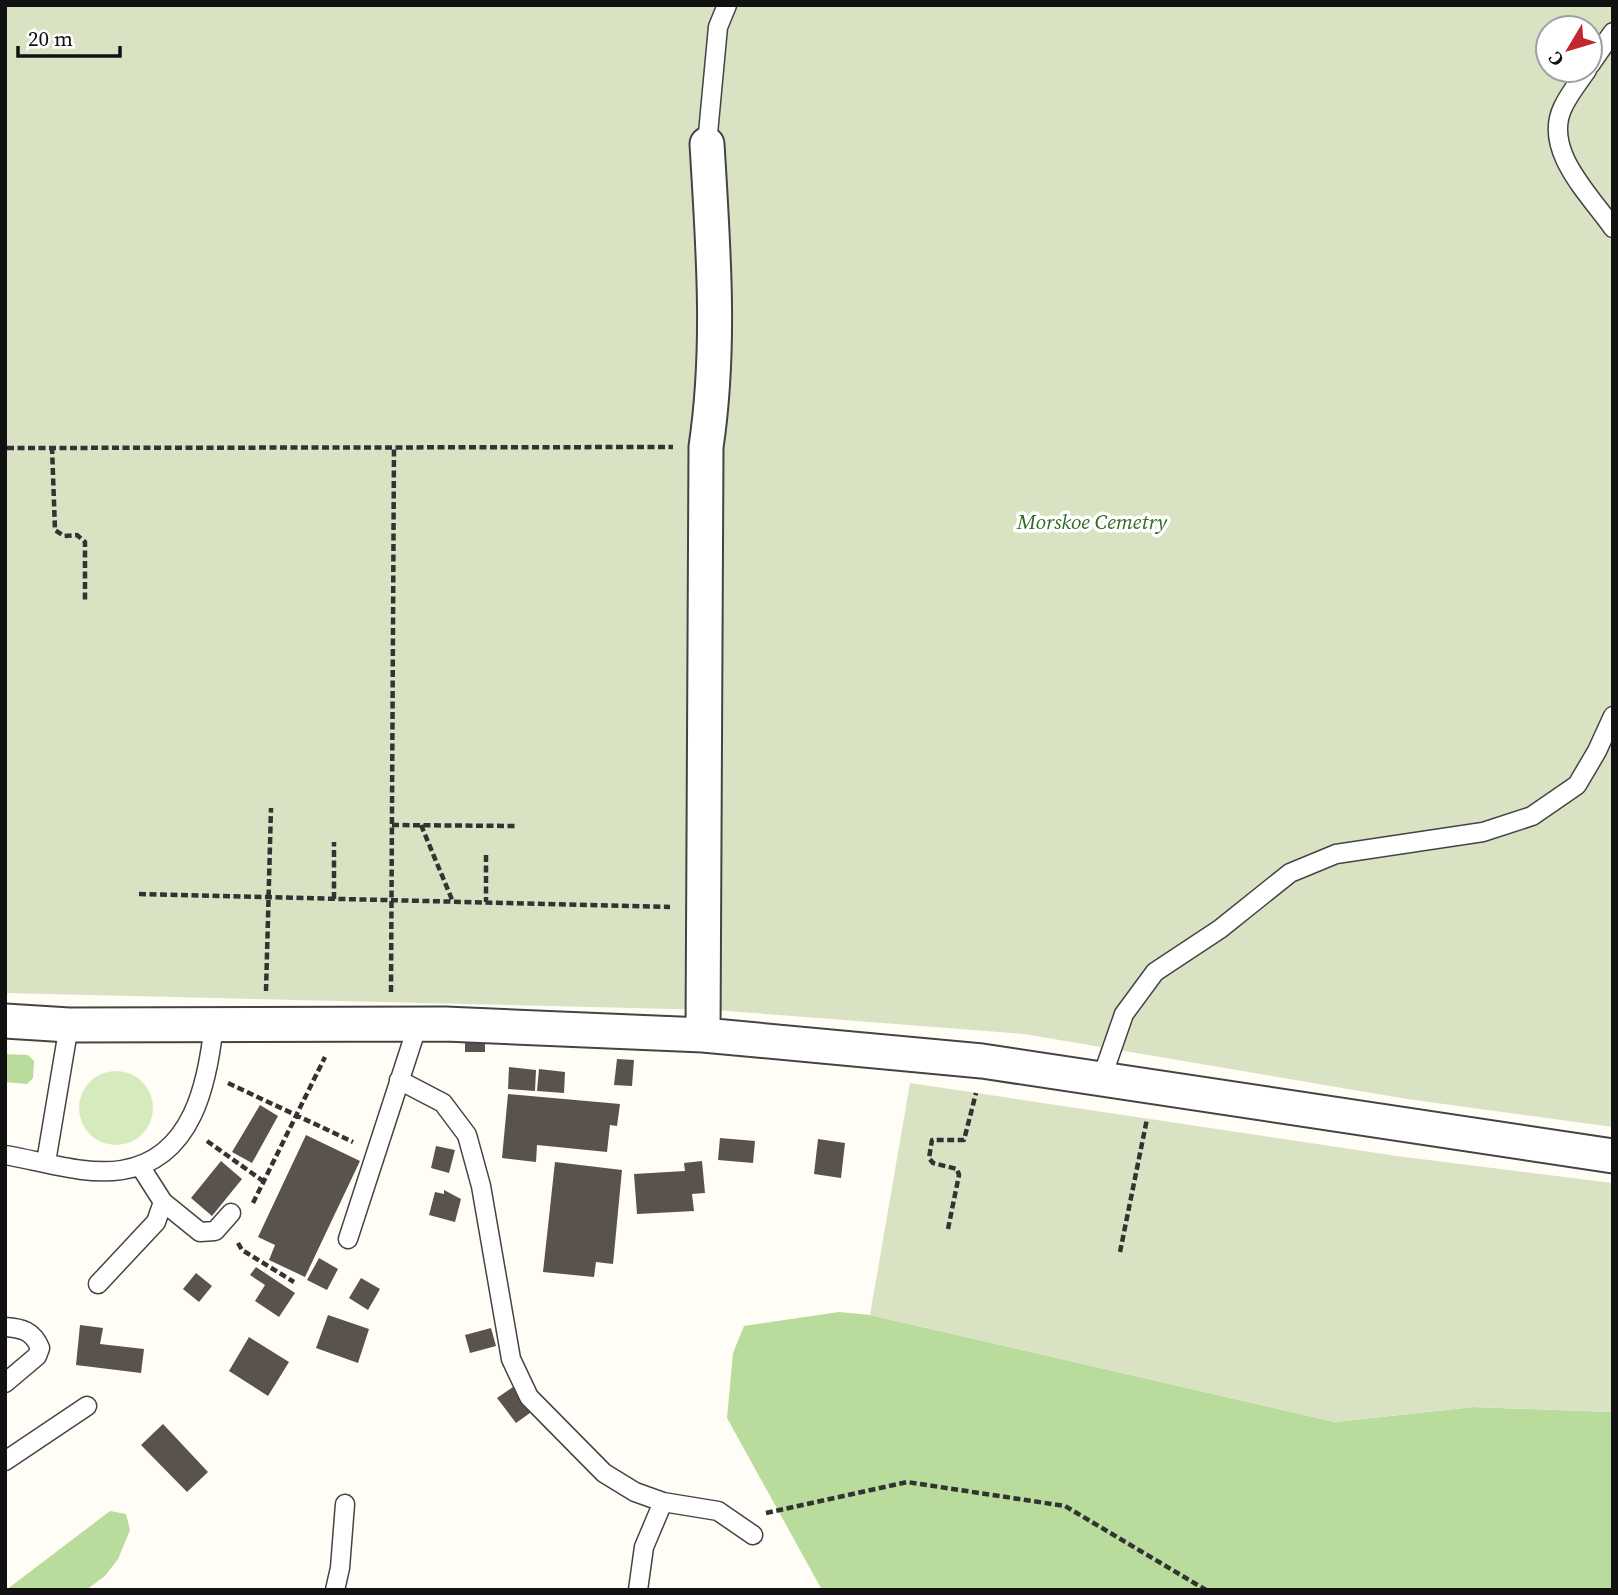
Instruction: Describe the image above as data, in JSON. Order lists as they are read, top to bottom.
{
  "parks": ["Morskoe Cemetry"],
  "scale_bar": "20 m",
  "north": "bottom left"
}
